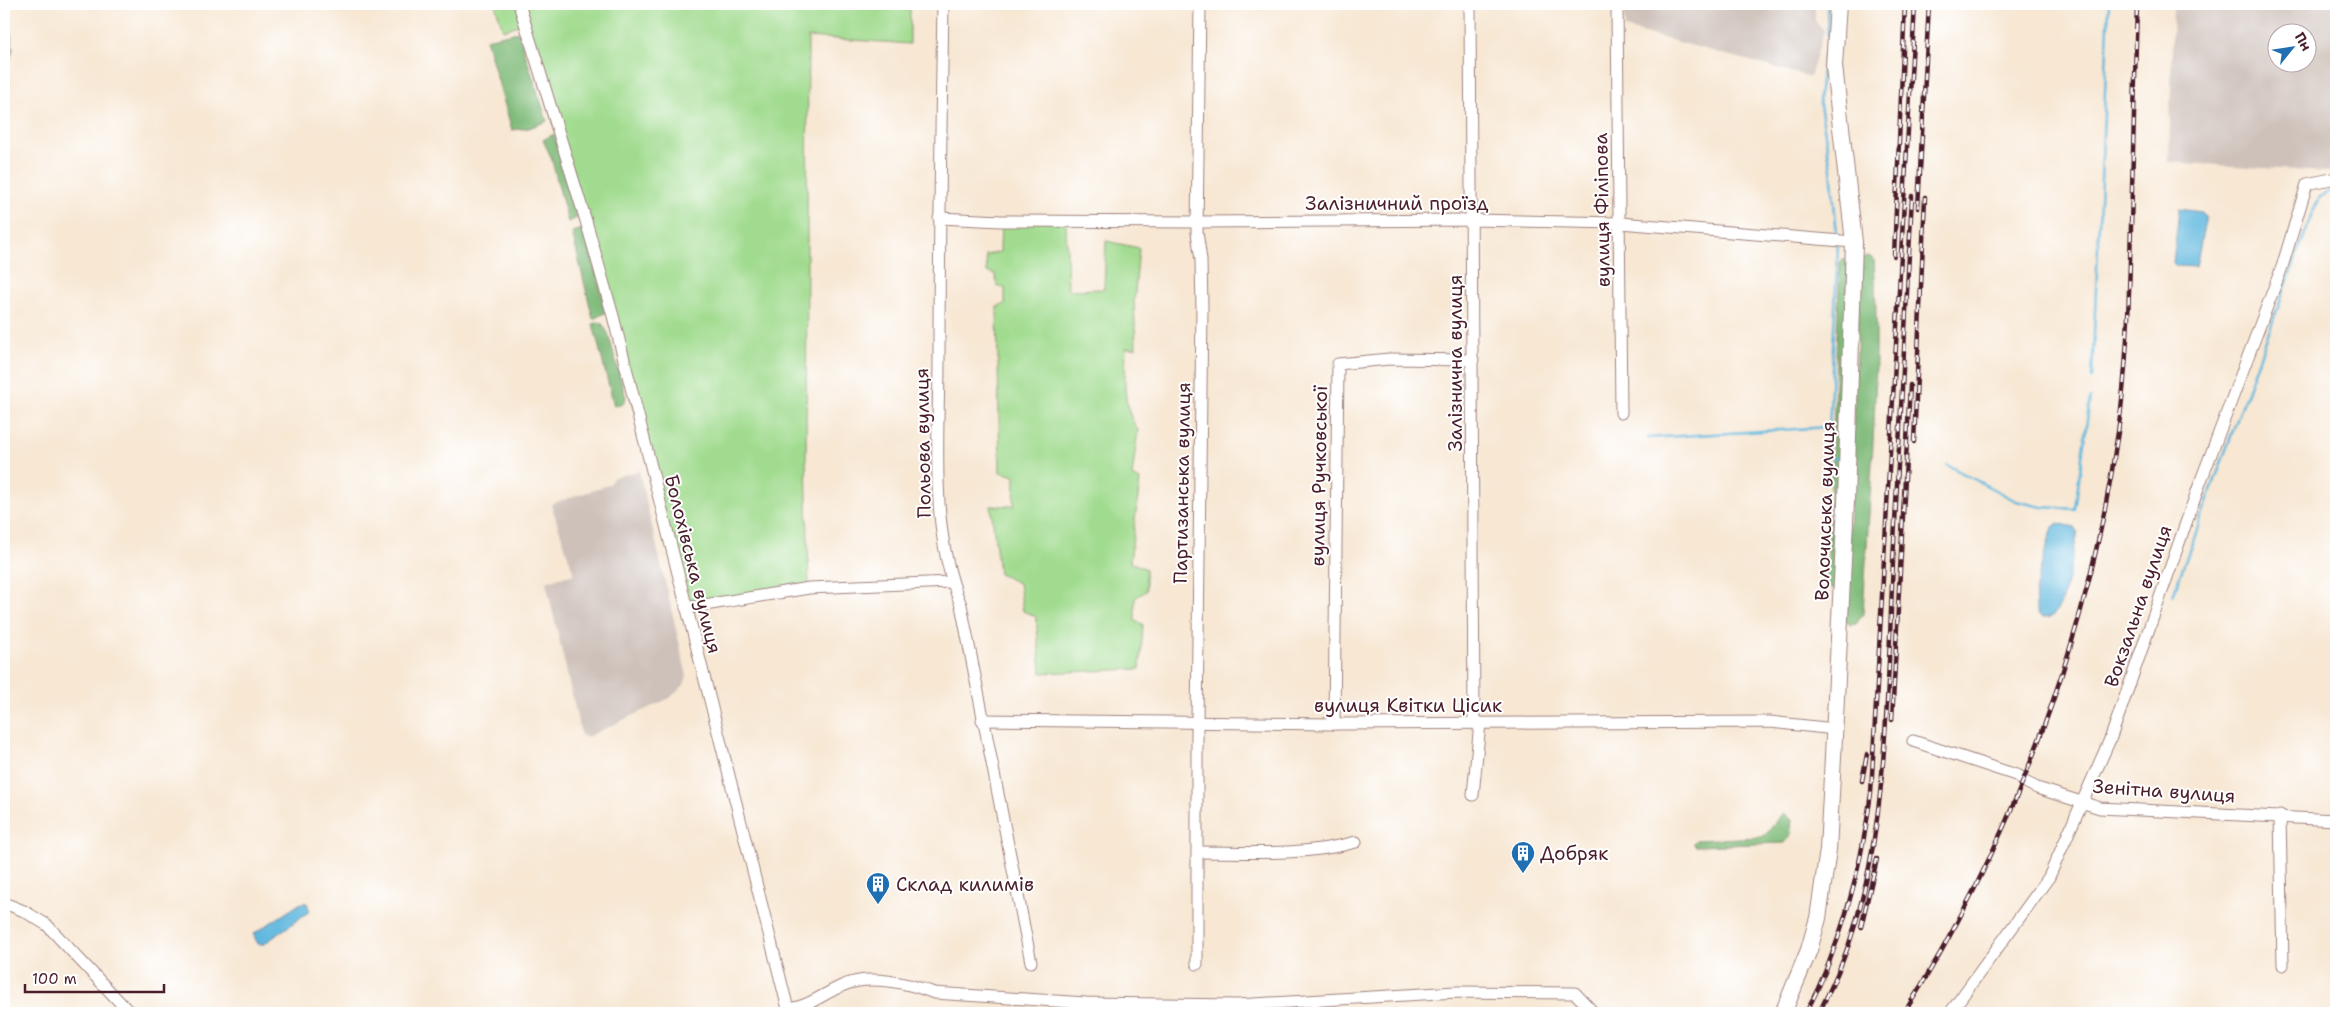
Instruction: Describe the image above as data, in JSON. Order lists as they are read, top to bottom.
{
  "streets": {
    "main road": ["Волочиська вулиця"],
    "street": [
      "Залізничний проїзд",
      "вулиця Філіпова",
      "Залізнична вулиця",
      "Польова вулиця",
      "вулиця Ручковської",
      "Партизанська вулиця",
      "Болохівська вулиця",
      "Вокзальна вулиця",
      "вулиця Квітки Цісик",
      "Зенітна вулиця"
    ]
  },
  "crossings": [
    ["Залізничний проїзд", "вулиця Філіпова"],
    ["Залізничний проїзд", "Залізнична вулиця"],
    ["Залізничний проїзд", "Польова вулиця"],
    ["Залізничний проїзд", "Партизанська вулиця"],
    ["Залізничний проїзд", "Волочиська вулиця"],
    ["Залізнична вулиця", "вулиця Ручковської"],
    ["Залізнична вулиця", "вулиця Квітки Цісик"],
    ["Польова вулиця", "вулиця Квітки Цісик"],
    ["вулиця Ручковської", "вулиця Квітки Цісик"],
    ["Партизанська вулиця", "вулиця Квітки Цісик"],
    ["Волочиська вулиця", "вулиця Квітки Цісик"],
    ["Вокзальна вулиця", "Зенітна вулиця"]
  ],
  "places": {
    "building": ["Добряк", "Склад килимів"]
  },
  "scale_bar": "100 m",
  "north": "top right"
}
